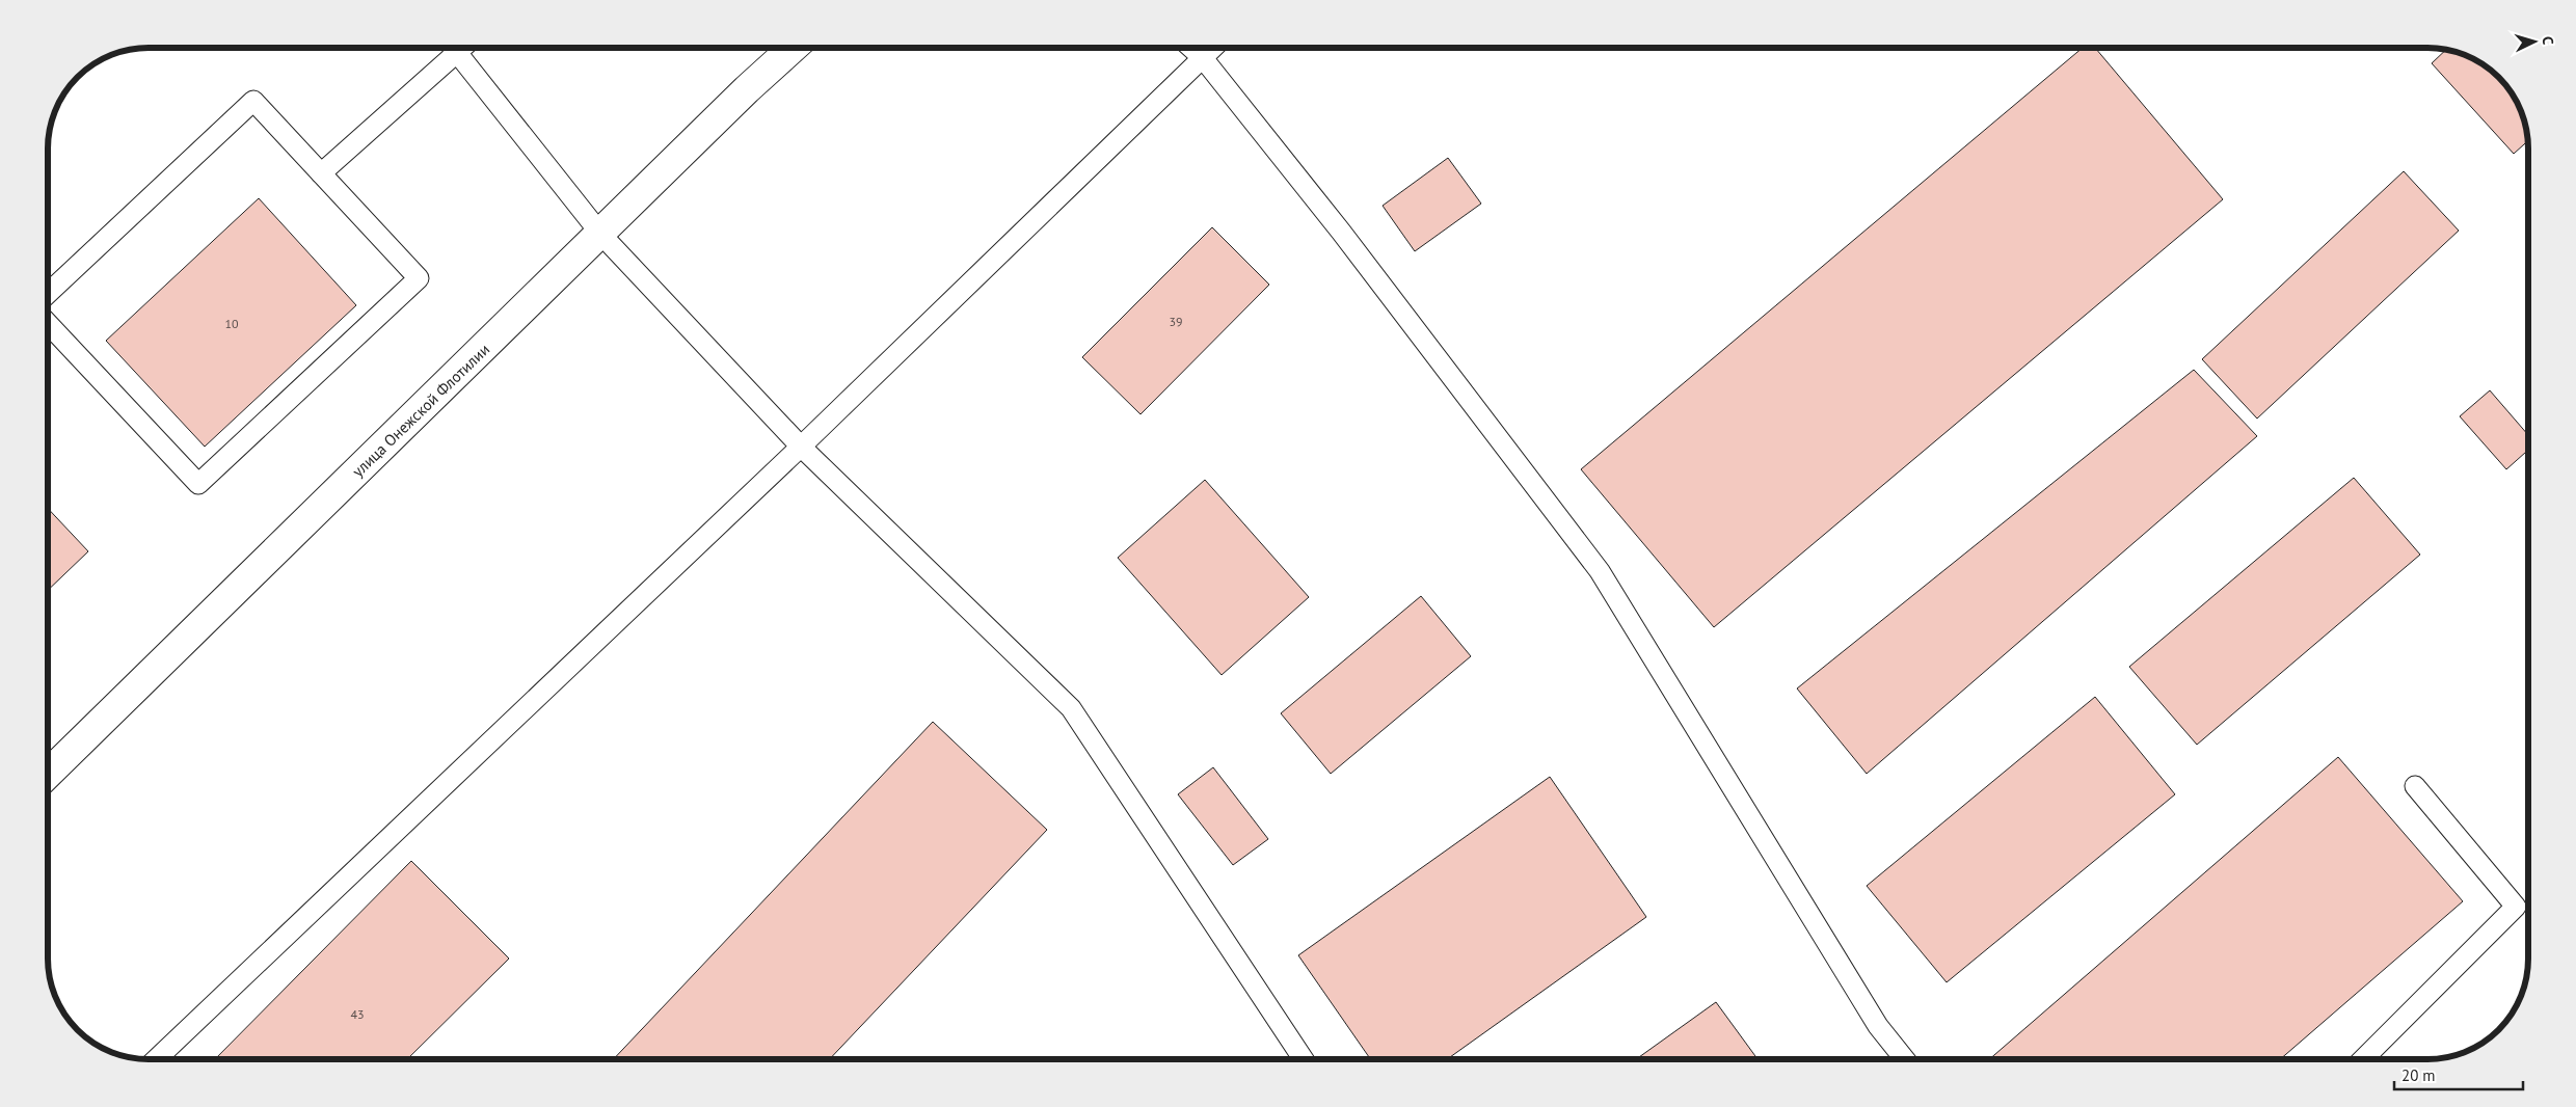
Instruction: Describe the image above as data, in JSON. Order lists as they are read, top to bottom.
{
  "streets": {
    "main road": ["улица Онежской Флотилии"]
  },
  "house_numbers": ["39", "10", "43"],
  "scale_bar": "20 m",
  "north": "right"
}
